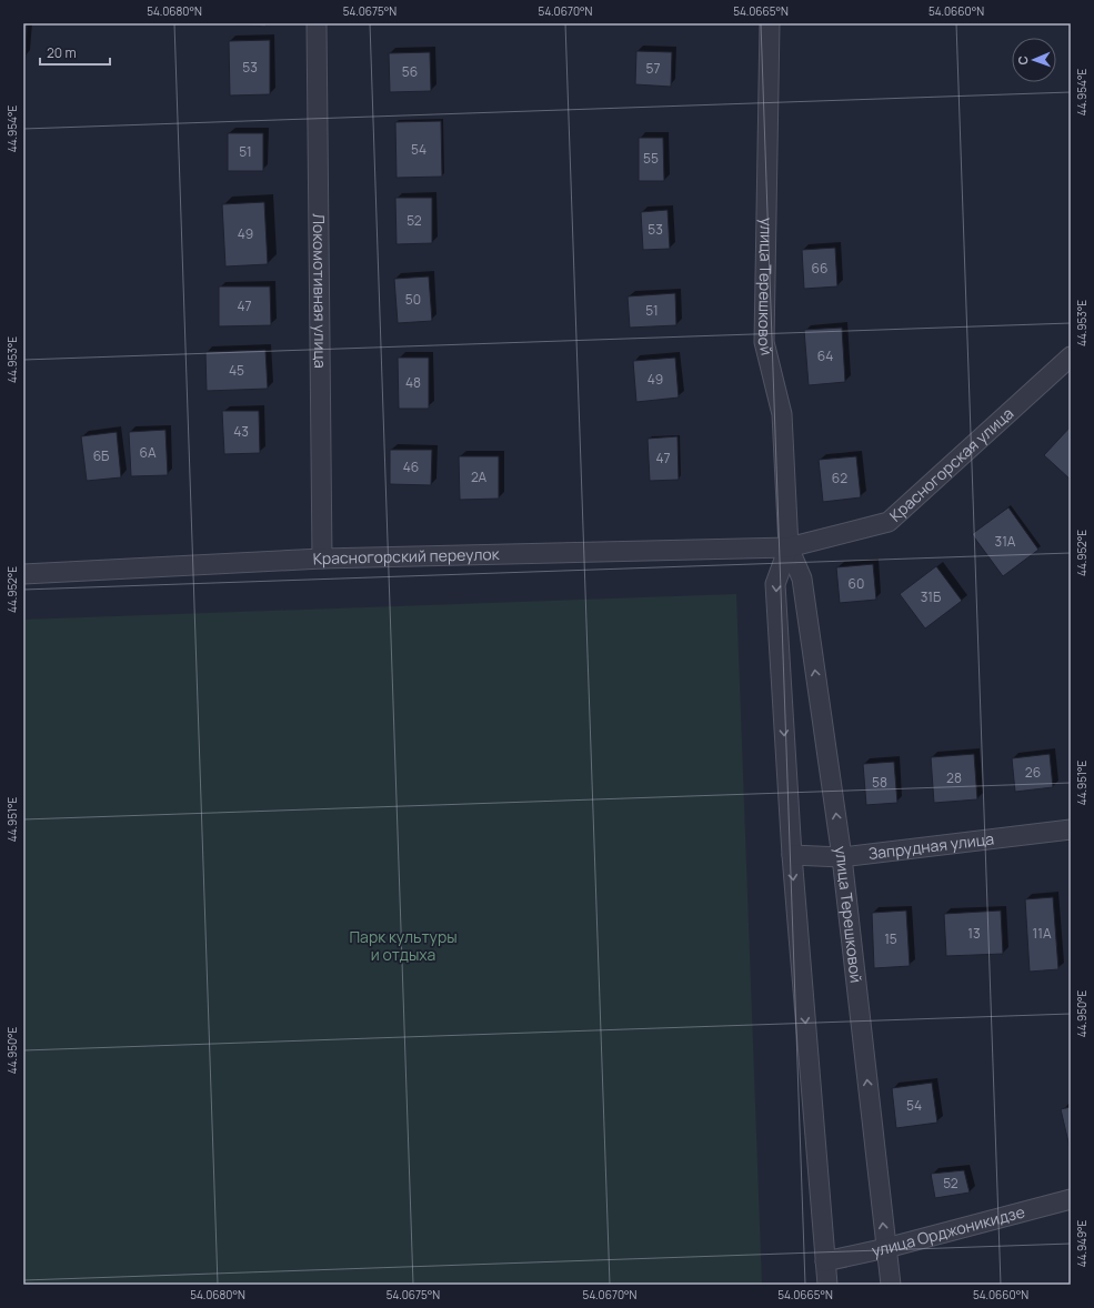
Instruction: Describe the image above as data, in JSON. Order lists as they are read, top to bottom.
{
  "streets": {
    "street": [
      "улица Терешковой",
      "Локомотивная улица",
      "Красногорская улица",
      "Красногорский переулок",
      "Запрудная улица",
      "улица Орджоникидзе"
    ]
  },
  "crossings": [
    ["улица Терешковой", "Красногорская улица"],
    ["улица Терешковой", "Красногорский переулок"],
    ["улица Терешковой", "Запрудная улица"],
    ["улица Терешковой", "улица Орджоникидзе"],
    ["Локомотивная улица", "Красногорский переулок"],
    ["Красногорская улица", "Красногорский переулок"]
  ],
  "parks": ["Парк культуры и отдыха"],
  "house_numbers": [
    "53",
    "57",
    "56",
    "54",
    "51",
    "55",
    "52",
    "53",
    "49",
    "66",
    "50",
    "47",
    "51",
    "64",
    "45",
    "49",
    "48",
    "43",
    "6А",
    "6Б",
    "47",
    "46",
    "2А",
    "62",
    "31А",
    "60",
    "31Б",
    "26",
    "28",
    "58",
    "13",
    "11А",
    "15",
    "54",
    "52"
  ],
  "scale_bar": "20 m",
  "north": "left",
  "coordinates": [
    "54.0680°N",
    "54.0675°N",
    "54.0670°N",
    "54.0665°N",
    "54.0660°N",
    "44.954°E",
    "44.953°E",
    "44.952°E",
    "44.951°E",
    "44.950°E",
    "44.949°E"
  ]
}
